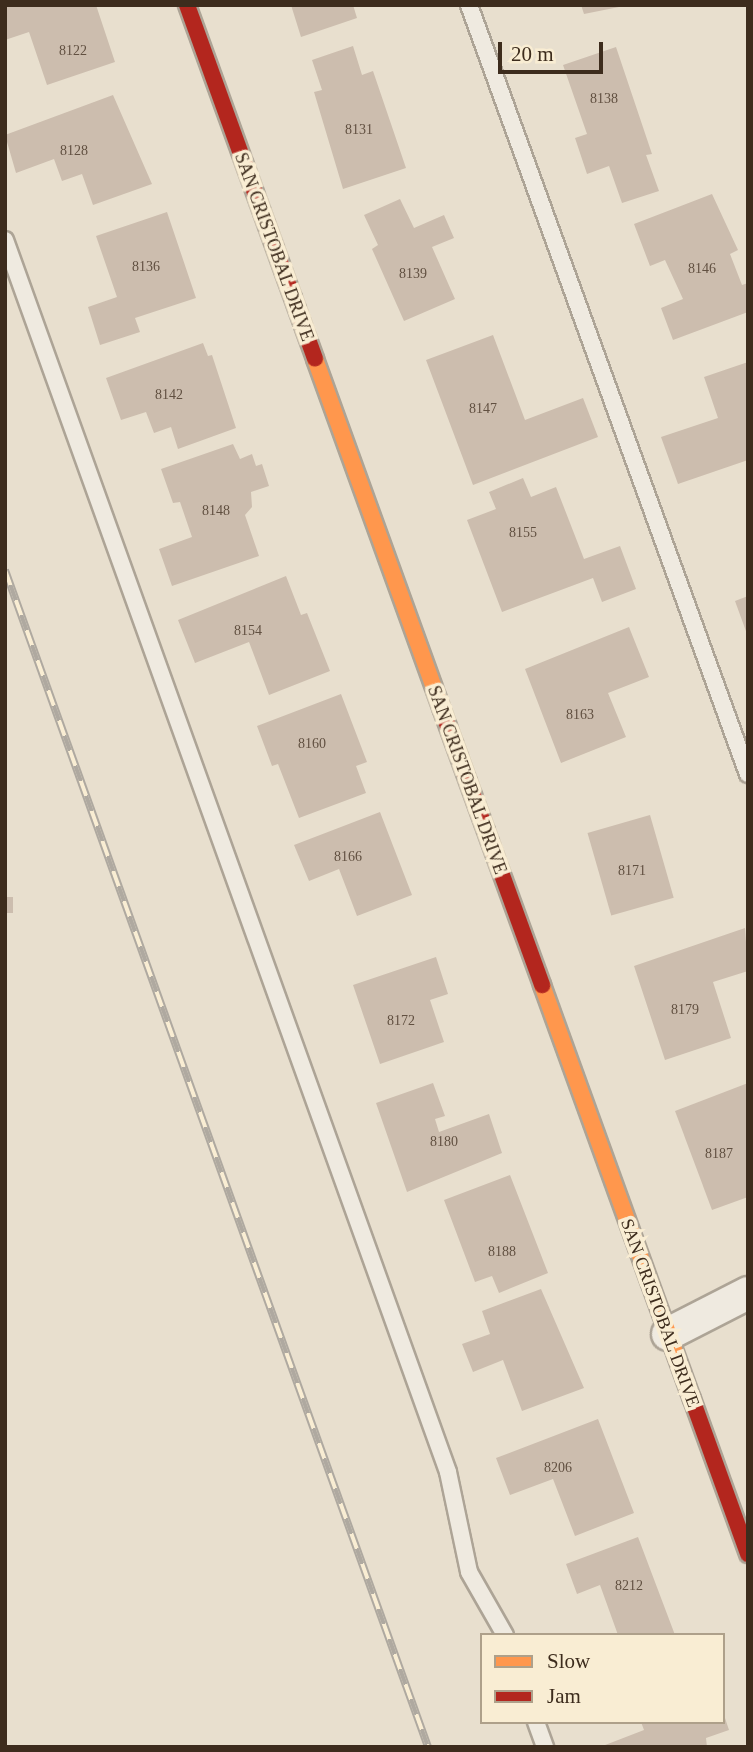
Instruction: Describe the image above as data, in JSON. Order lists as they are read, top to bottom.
{
  "streets": {
    "street": ["SAN CRISTOBAL DRIVE"]
  },
  "house_numbers": [
    "8122",
    "8138",
    "8131",
    "8128",
    "8136",
    "8146",
    "8139",
    "8142",
    "8147",
    "8148",
    "8155",
    "8154",
    "8163",
    "8160",
    "8166",
    "8171",
    "8179",
    "8172",
    "8180",
    "8187",
    "8188",
    "8206",
    "8212"
  ],
  "legend": ["Slow", "Jam"],
  "scale_bar": "20 m"
}
